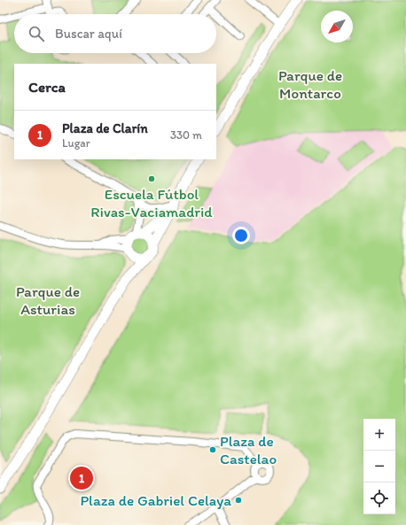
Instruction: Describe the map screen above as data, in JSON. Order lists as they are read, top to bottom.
{
  "parks": ["Parque de Montarco", "Parque de Asturias"],
  "places": ["Escuela Fútbol Rivas-Vaciamadrid", "Plaza de Castelao", "Plaza de Gabriel Celaya"],
  "north": "bottom left",
  "page": {
    "search": "Buscar aquí",
    "heading": "Cerca",
    "list": [
      {
        "mark": "1",
        "name": "Plaza de Clarín",
        "note": "Lugar",
        "value": "330 m"
      }
    ],
    "map_buttons": ["+", "−"],
    "pins": "1"
  }
}
